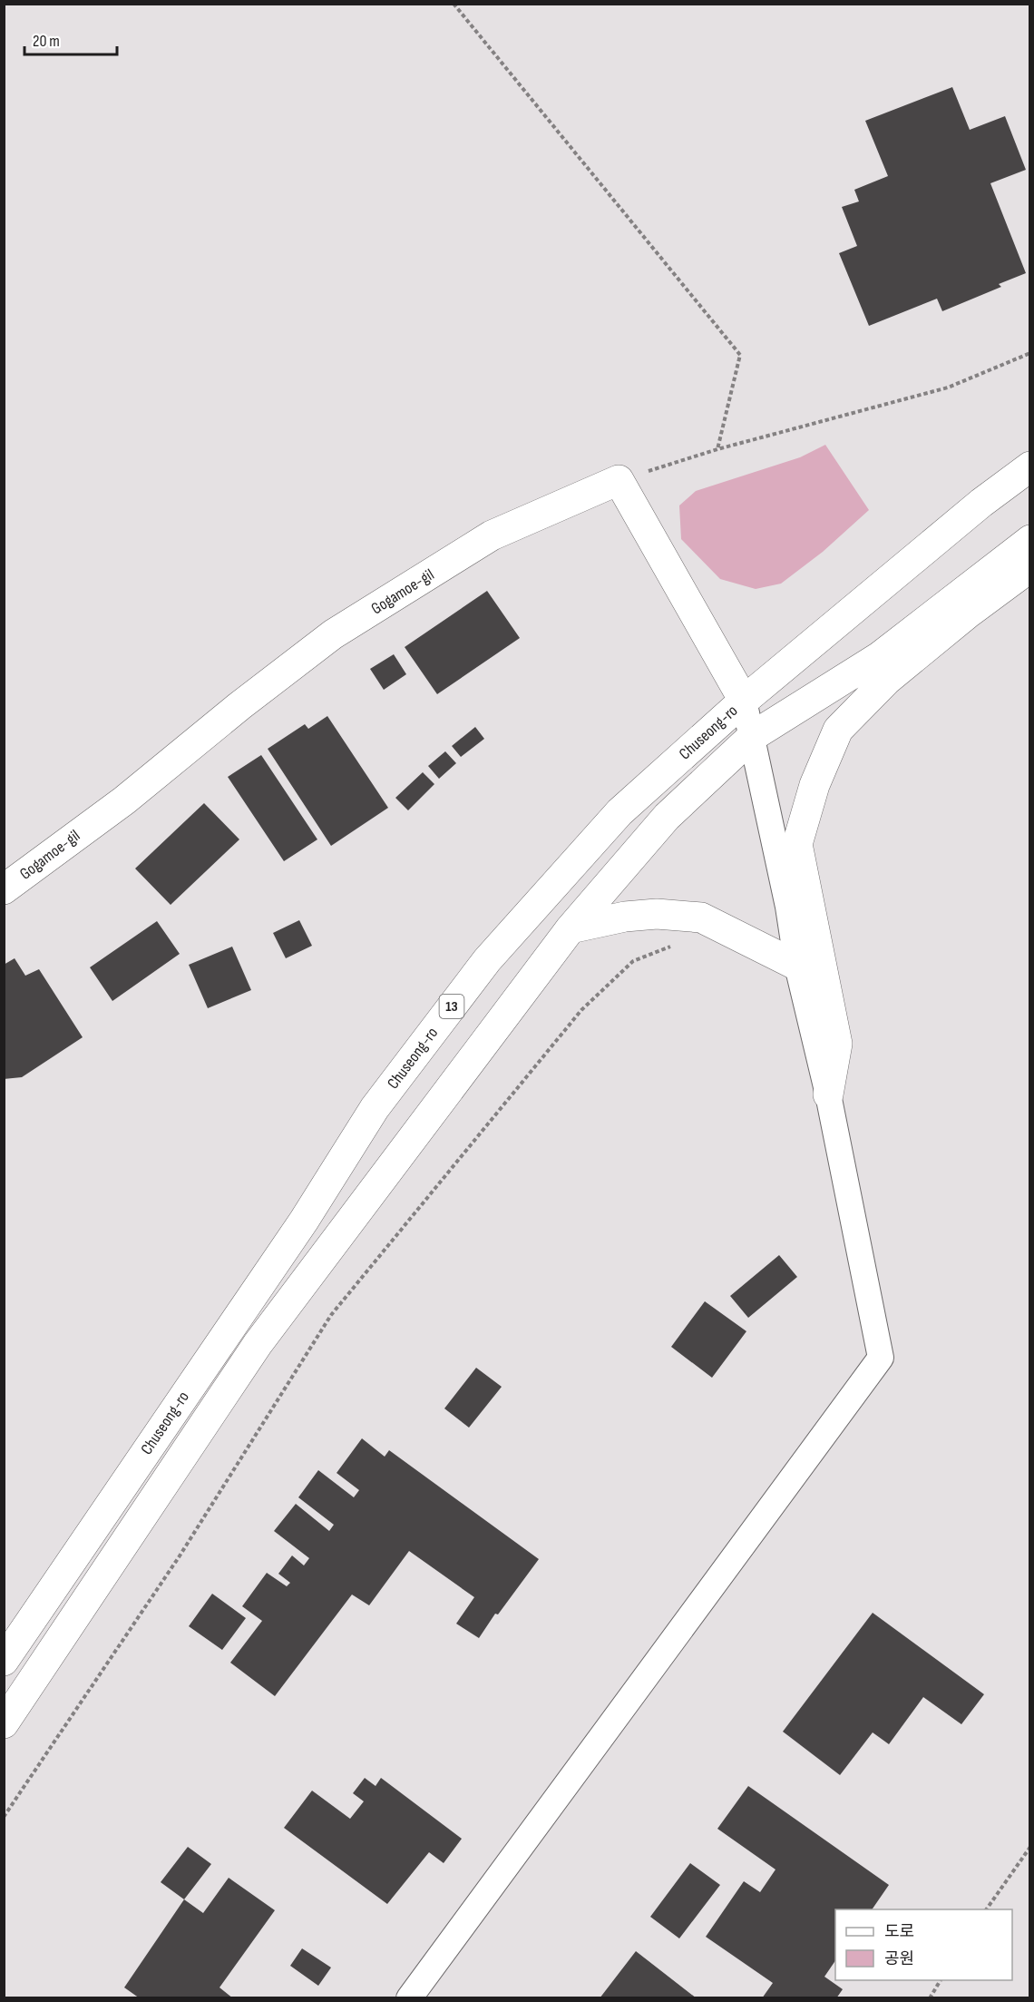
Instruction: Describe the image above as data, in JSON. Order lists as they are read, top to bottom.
{
  "streets": {
    "main road": ["Gogamoe-gil", "Chuseong-ro", "13"]
  },
  "legend": ["도로", "공원"],
  "scale_bar": "20 m"
}
